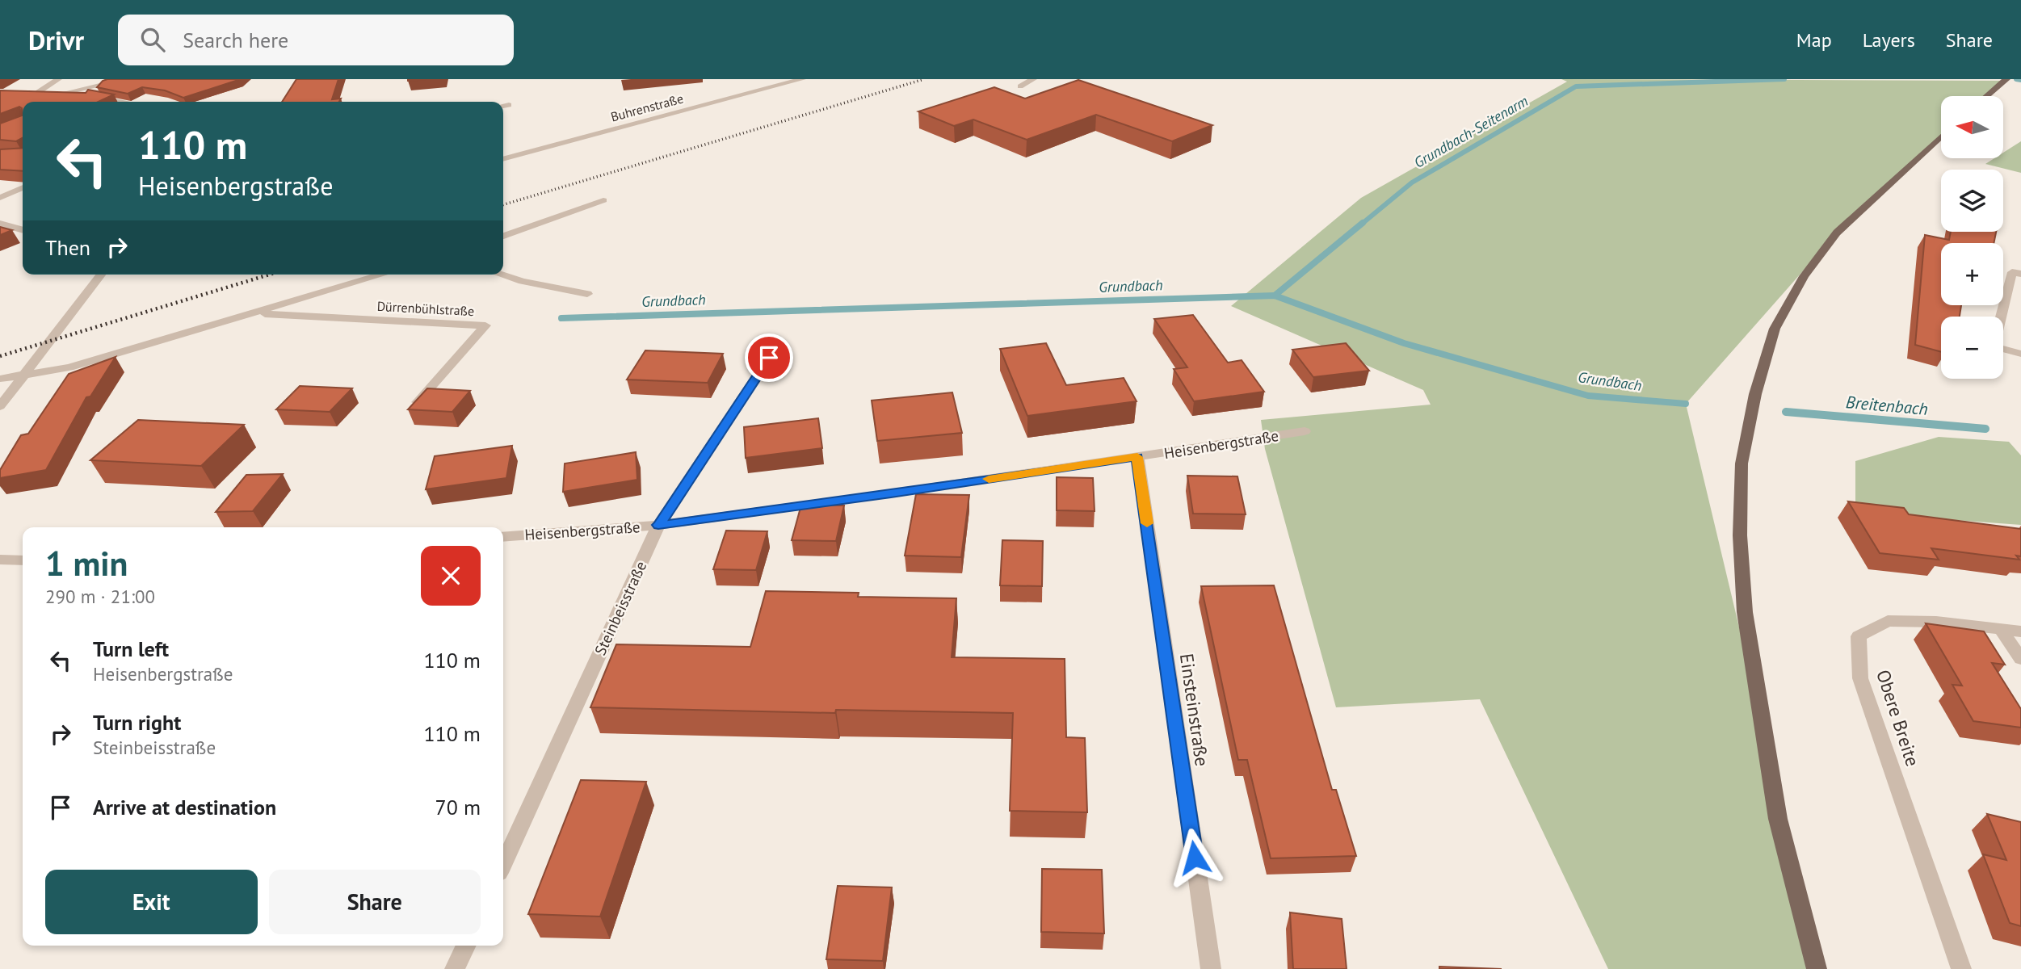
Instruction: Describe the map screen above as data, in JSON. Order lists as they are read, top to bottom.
{
  "streets": {
    "street": [
      "Buhrenstraße",
      "Dürrenbühlstraße",
      "Heisenbergstraße",
      "Steinbeisstraße",
      "Einsteinstraße",
      "Obere Breite"
    ]
  },
  "crossings": [
    ["Heisenbergstraße", "Steinbeisstraße"],
    ["Heisenbergstraße", "Einsteinstraße"]
  ],
  "water": ["Grundbach-Seitenarm", "Grundbach", "Breitenbach"],
  "north": "left",
  "page": {
    "header": "Drivr",
    "search": "Search here",
    "nav": ["Map", "Layers", "Share"],
    "map_buttons": ["+", "−"],
    "turn": ["110 m", "Heisenbergstraße"],
    "then": "Then",
    "heading": ["1 min", "290 m · 21:00"],
    "list": [
      {
        "name": "Turn left",
        "note": "Heisenbergstraße",
        "value": "110 m"
      },
      {
        "name": "Turn right",
        "note": "Steinbeisstraße",
        "value": "110 m"
      },
      {
        "name": "Arrive at destination",
        "value": "70 m"
      }
    ],
    "buttons": ["Exit", "Share"]
  }
}
